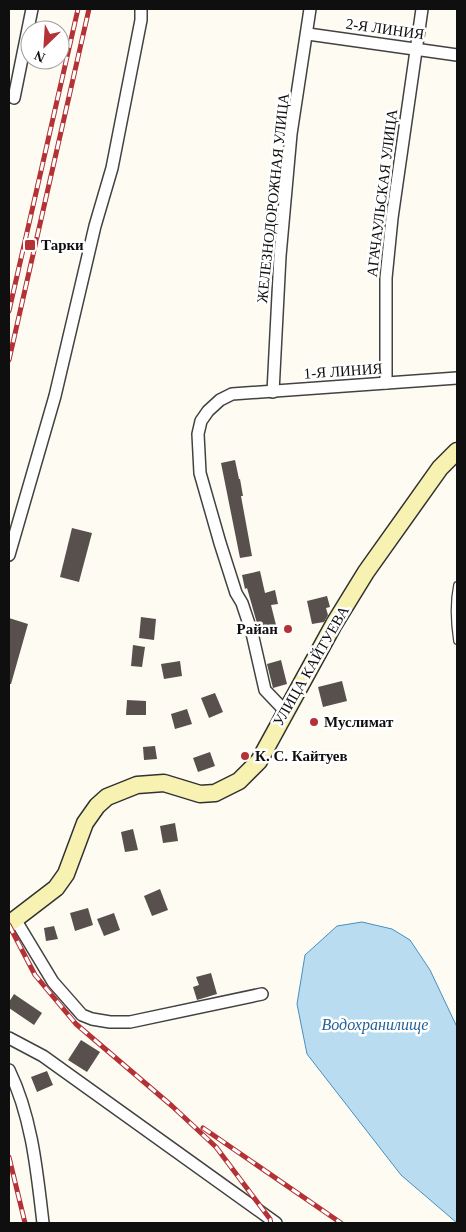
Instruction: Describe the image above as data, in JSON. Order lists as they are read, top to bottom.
{
  "streets": {
    "main road": ["УЛИЦА КАЙТУЕВА"],
    "street": [
      "2-Я ЛИНИЯ",
      "АГАЧАУЛЬСКАЯ УЛИЦА",
      "ЖЕЛЕЗНОДОРОЖНАЯ УЛИЦА",
      "1-Я ЛИНИЯ"
    ]
  },
  "crossings": [
    ["2-Я ЛИНИЯ", "АГАЧАУЛЬСКАЯ УЛИЦА"],
    ["2-Я ЛИНИЯ", "ЖЕЛЕЗНОДОРОЖНАЯ УЛИЦА"],
    ["АГАЧАУЛЬСКАЯ УЛИЦА", "1-Я ЛИНИЯ"],
    ["ЖЕЛЕЗНОДОРОЖНАЯ УЛИЦА", "1-Я ЛИНИЯ"],
    ["1-Я ЛИНИЯ", "УЛИЦА КАЙТУЕВА"]
  ],
  "water": ["Водохранилище"],
  "places": {
    "transit": ["Тарки"],
    "other": ["Райан", "Муслимат", "К. С. Кайтуев"]
  },
  "north": "bottom left"
}
